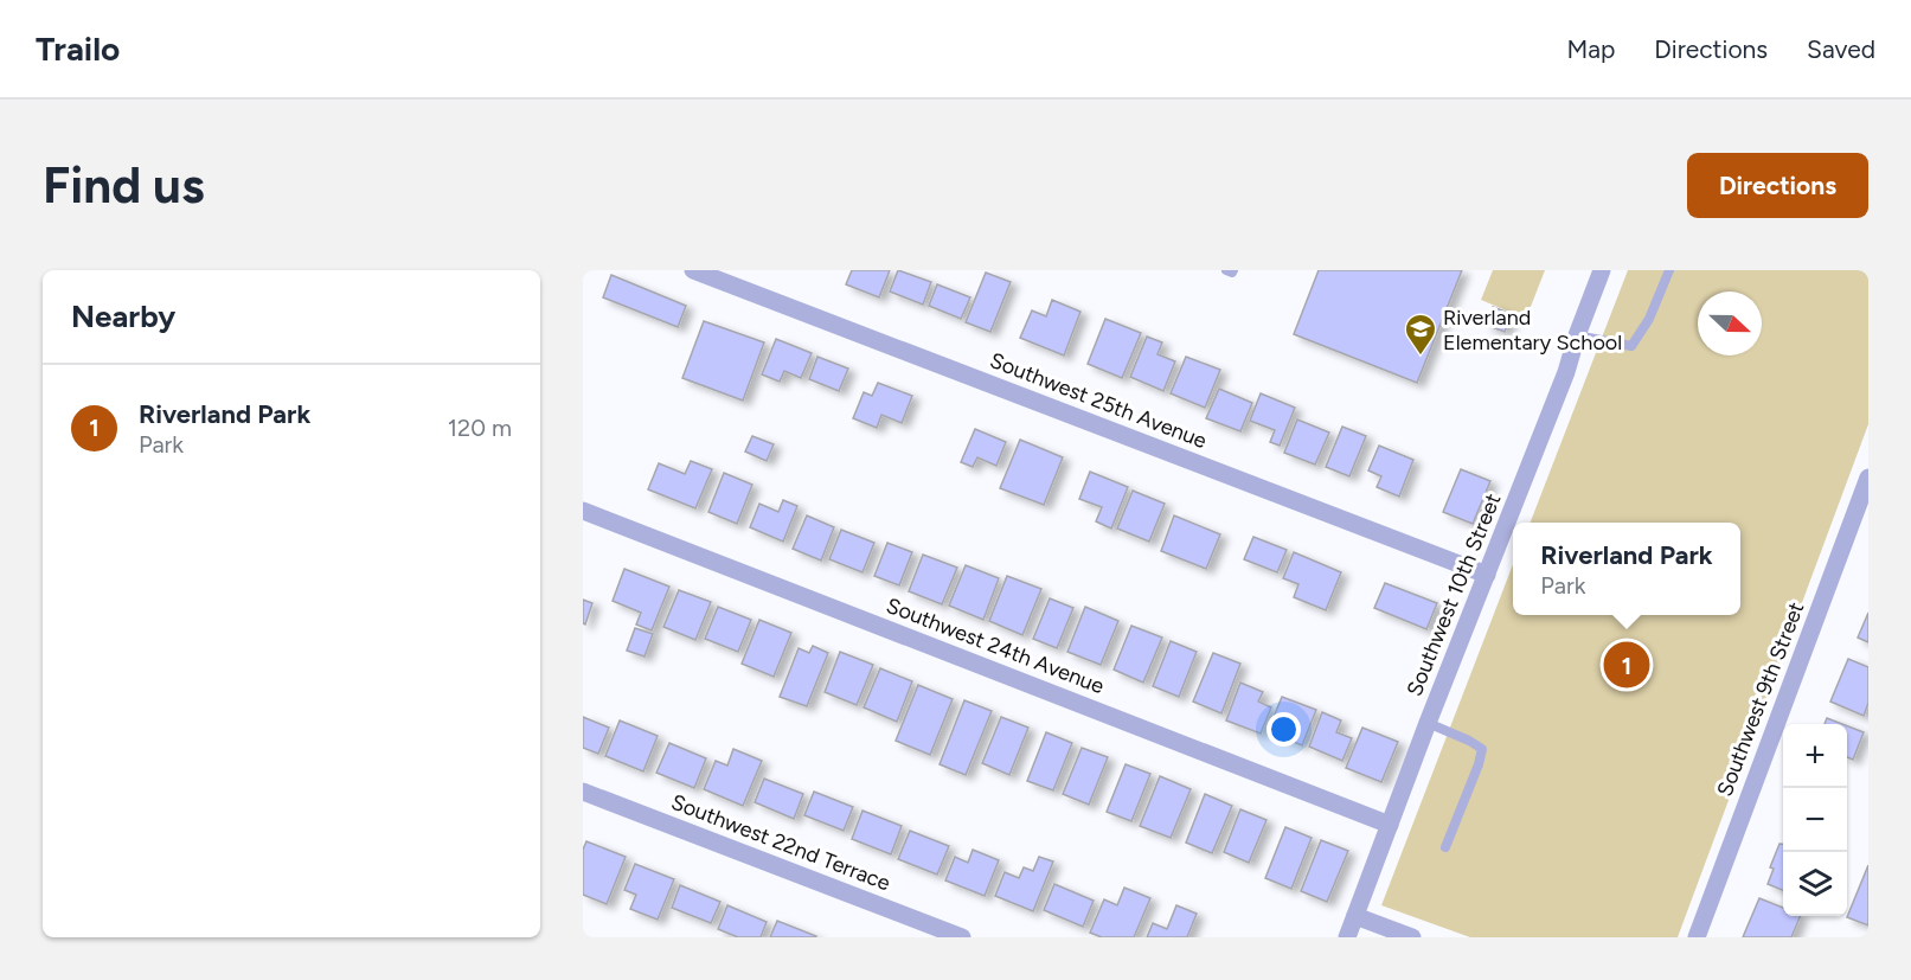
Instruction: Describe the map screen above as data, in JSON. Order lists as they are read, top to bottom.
{
  "streets": {
    "street": [
      "Southwest 25th Avenue",
      "Southwest 10th Street",
      "Southwest 24th Avenue",
      "Southwest 9th Street",
      "Southwest 22nd Terrace"
    ]
  },
  "crossings": [
    ["Southwest 25th Avenue", "Southwest 10th Street"],
    ["Southwest 10th Street", "Southwest 24th Avenue"]
  ],
  "places": {
    "school or university": ["Riverland Elementary School"]
  },
  "north": "right",
  "page": {
    "header": "Trailo",
    "nav": ["Map", "Directions", "Saved"],
    "buttons": "Directions",
    "title": "Find us",
    "heading": "Nearby",
    "list": [
      {
        "mark": "1",
        "name": "Riverland Park",
        "note": "Park",
        "value": "120 m"
      }
    ],
    "popup": ["Riverland Park", "Park"],
    "pins": "1",
    "map_buttons": ["+", "−"]
  }
}
